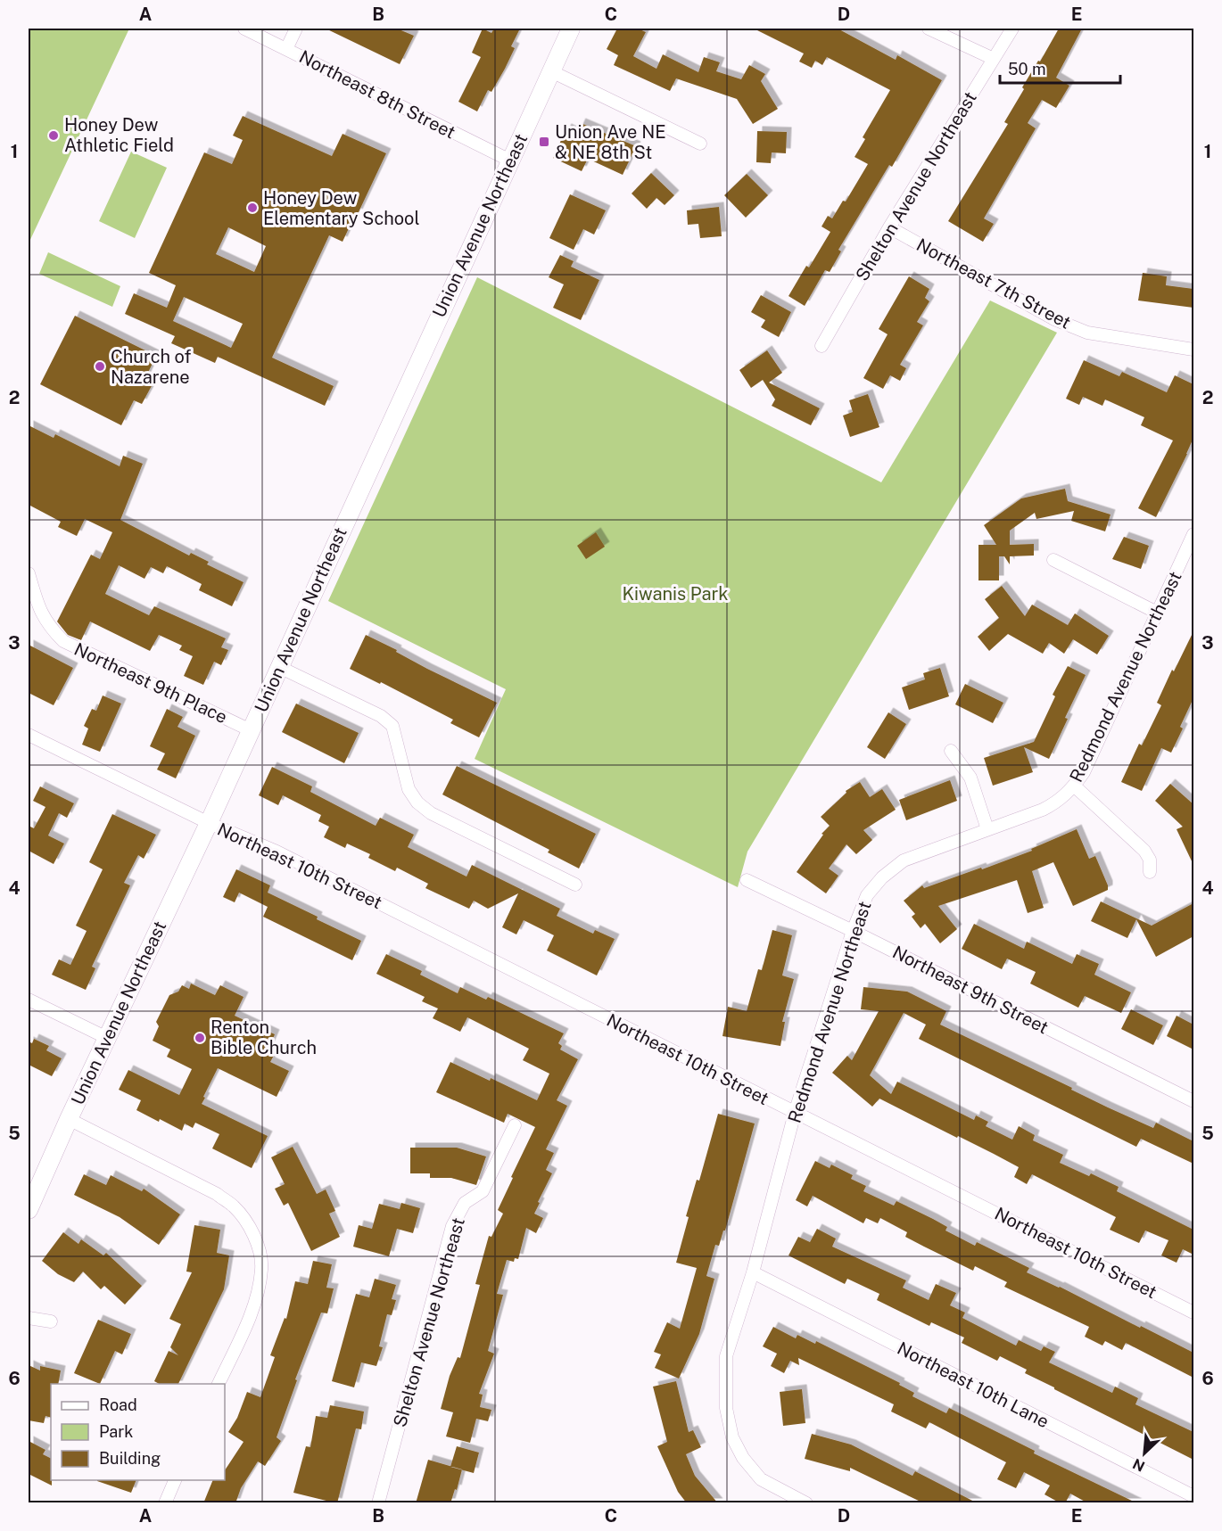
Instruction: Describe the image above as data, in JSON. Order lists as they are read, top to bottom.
{
  "streets": {
    "street": [
      "Northeast 8th Street",
      "Shelton Avenue Northeast",
      "Union Avenue Northeast",
      "Northeast 7th Street",
      "Redmond Avenue Northeast",
      "Northeast 9th Place",
      "Northeast 10th Street",
      "Northeast 9th Street",
      "Northeast 10th Lane"
    ]
  },
  "crossings": [
    ["Northeast 8th Street", "Union Avenue Northeast"],
    ["Shelton Avenue Northeast", "Northeast 7th Street"],
    ["Union Avenue Northeast", "Northeast 9th Place"],
    ["Union Avenue Northeast", "Northeast 10th Street"],
    ["Redmond Avenue Northeast", "Northeast 10th Street"],
    ["Redmond Avenue Northeast", "Northeast 9th Street"],
    ["Redmond Avenue Northeast", "Northeast 10th Lane"]
  ],
  "parks": ["Kiwanis Park"],
  "places": {
    "other": [
      "Honey Dew Athletic Field",
      "Honey Dew Elementary School",
      "Church of Nazarene",
      "Renton Bible Church"
    ],
    "transit": ["Union Ave NE & NE 8th St"]
  },
  "legend": ["Road", "Park", "Building"],
  "scale_bar": "50 m",
  "north": "bottom left",
  "grid": {
    "columns": [
      "A",
      "B",
      "C",
      "D",
      "E"
    ],
    "rows": [
      "1",
      "2",
      "3",
      "4",
      "5",
      "6"
    ]
  }
}
